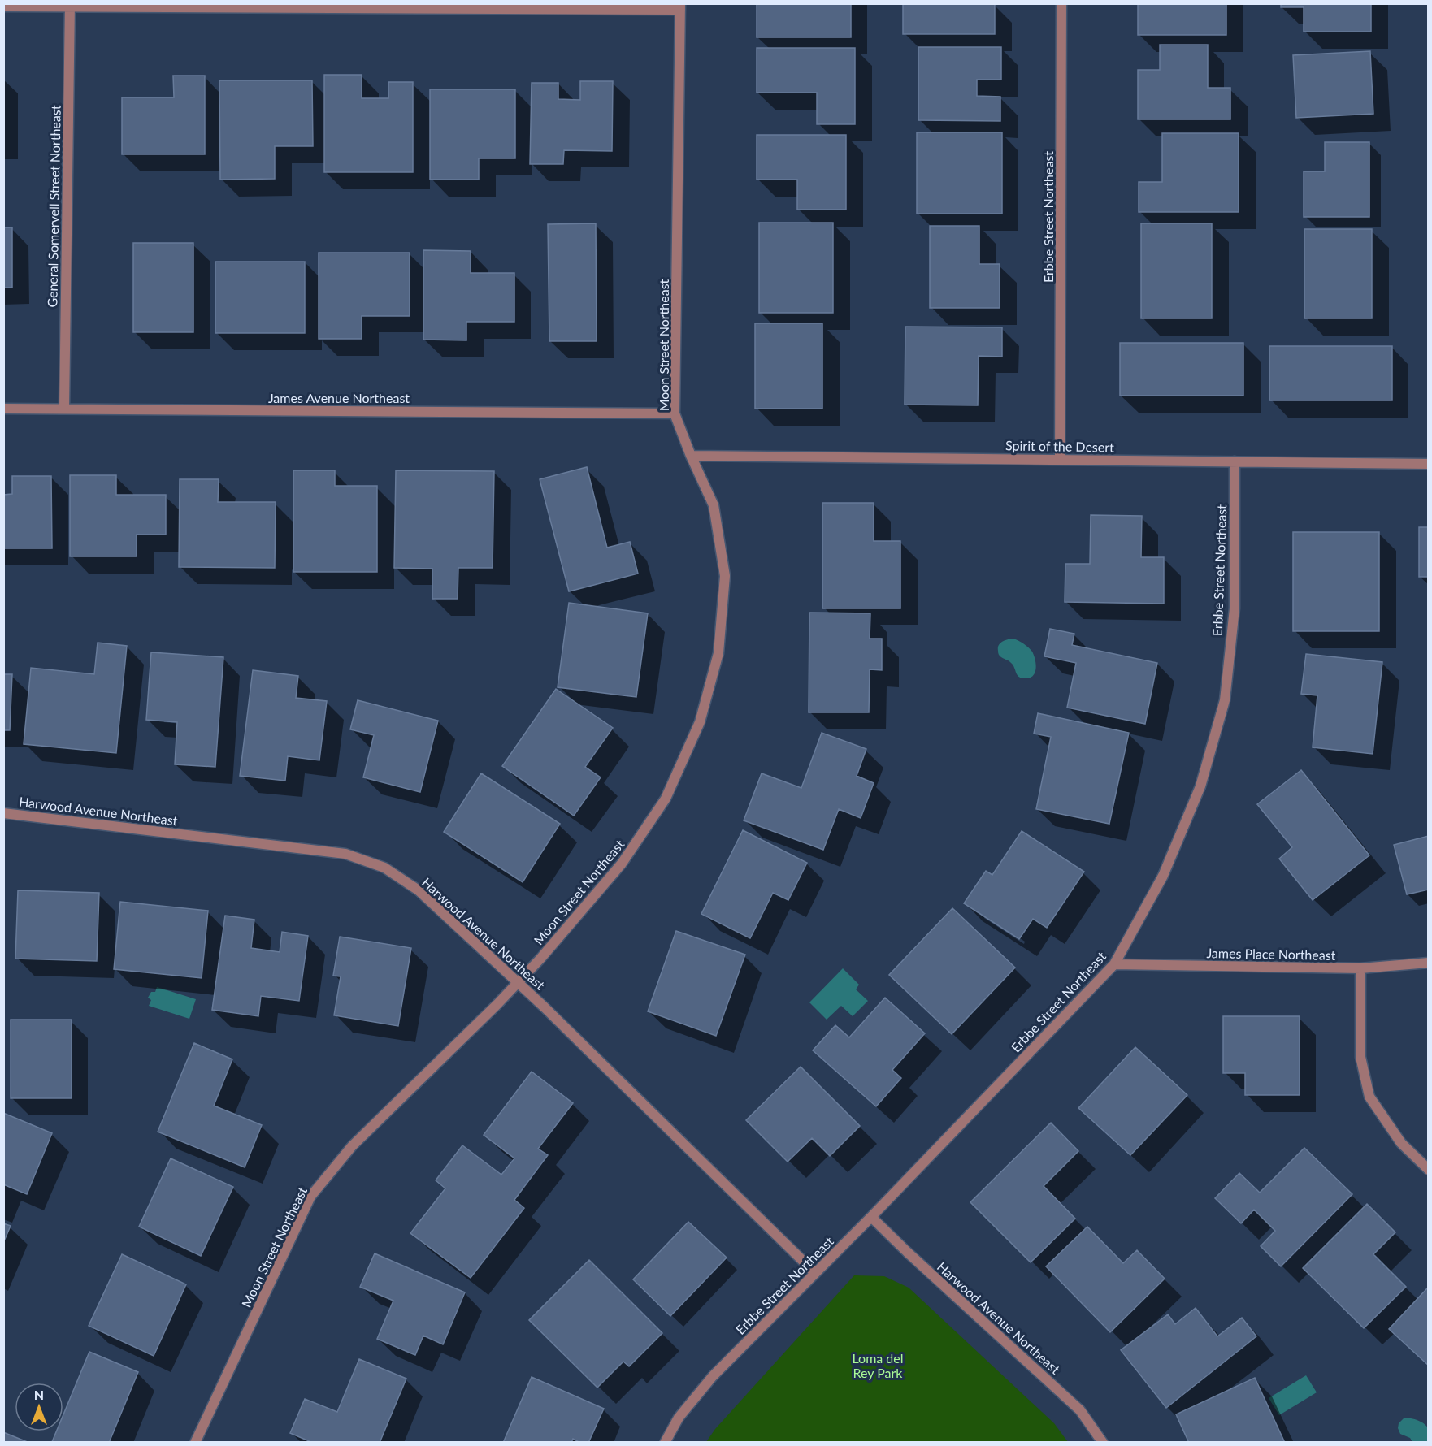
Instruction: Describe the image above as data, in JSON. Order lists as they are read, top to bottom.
{
  "streets": {
    "street": [
      "General Somervell Street Northeast",
      "Erbbe Street Northeast",
      "Moon Street Northeast",
      "James Avenue Northeast",
      "Spirit of the Desert",
      "Harwood Avenue Northeast",
      "James Place Northeast"
    ]
  },
  "crossings": [
    ["General Somervell Street Northeast", "James Avenue Northeast"],
    ["Erbbe Street Northeast", "Spirit of the Desert"],
    ["Erbbe Street Northeast", "Harwood Avenue Northeast"],
    ["Erbbe Street Northeast", "James Place Northeast"],
    ["Moon Street Northeast", "James Avenue Northeast"],
    ["Moon Street Northeast", "Spirit of the Desert"],
    ["Moon Street Northeast", "Harwood Avenue Northeast"]
  ],
  "parks": ["Loma del Rey Park"],
  "north": "top"
}
